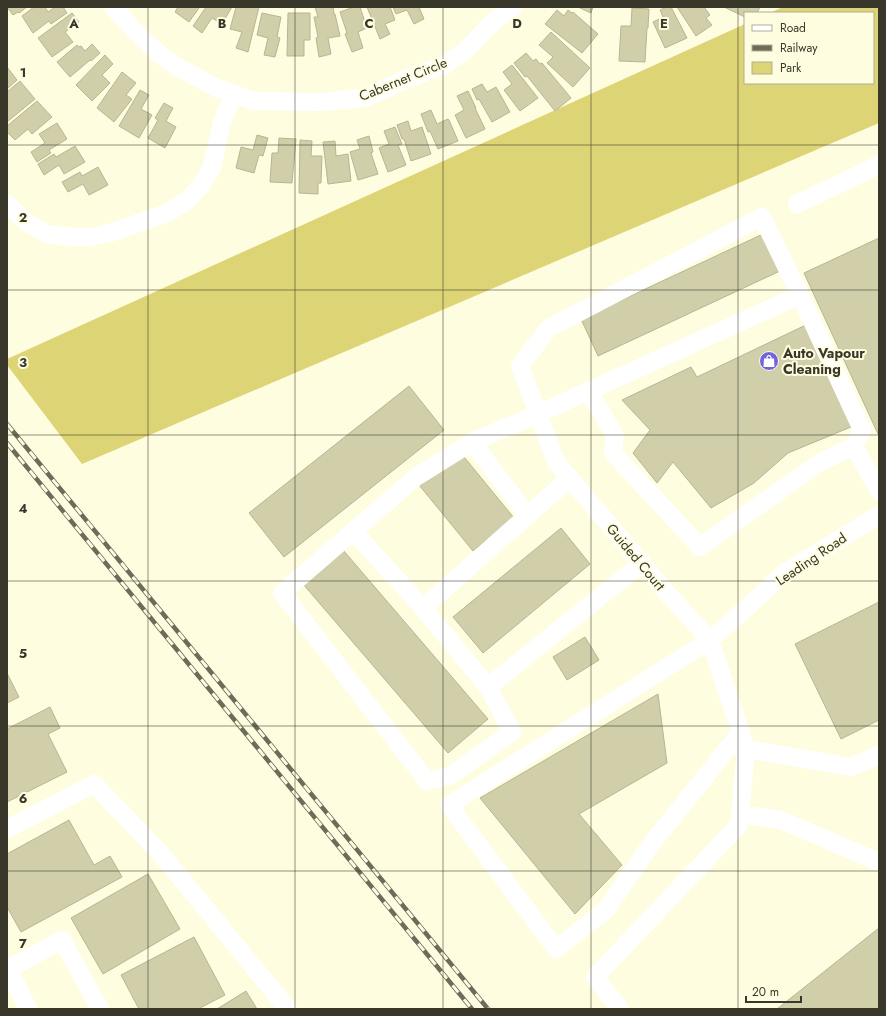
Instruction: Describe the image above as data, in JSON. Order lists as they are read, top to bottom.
{
  "streets": {
    "street": ["Cabernet Circle", "Guided Court", "Leading Road"]
  },
  "crossings": [
    ["Guided Court", "Leading Road"]
  ],
  "places": {
    "shop": ["Auto Vapour Cleaning"]
  },
  "legend": ["Road", "Railway", "Park"],
  "scale_bar": "20 m",
  "grid": {
    "columns": [
      "A",
      "B",
      "C",
      "D",
      "E"
    ],
    "rows": [
      "1",
      "2",
      "3",
      "4",
      "5",
      "6",
      "7"
    ]
  }
}
